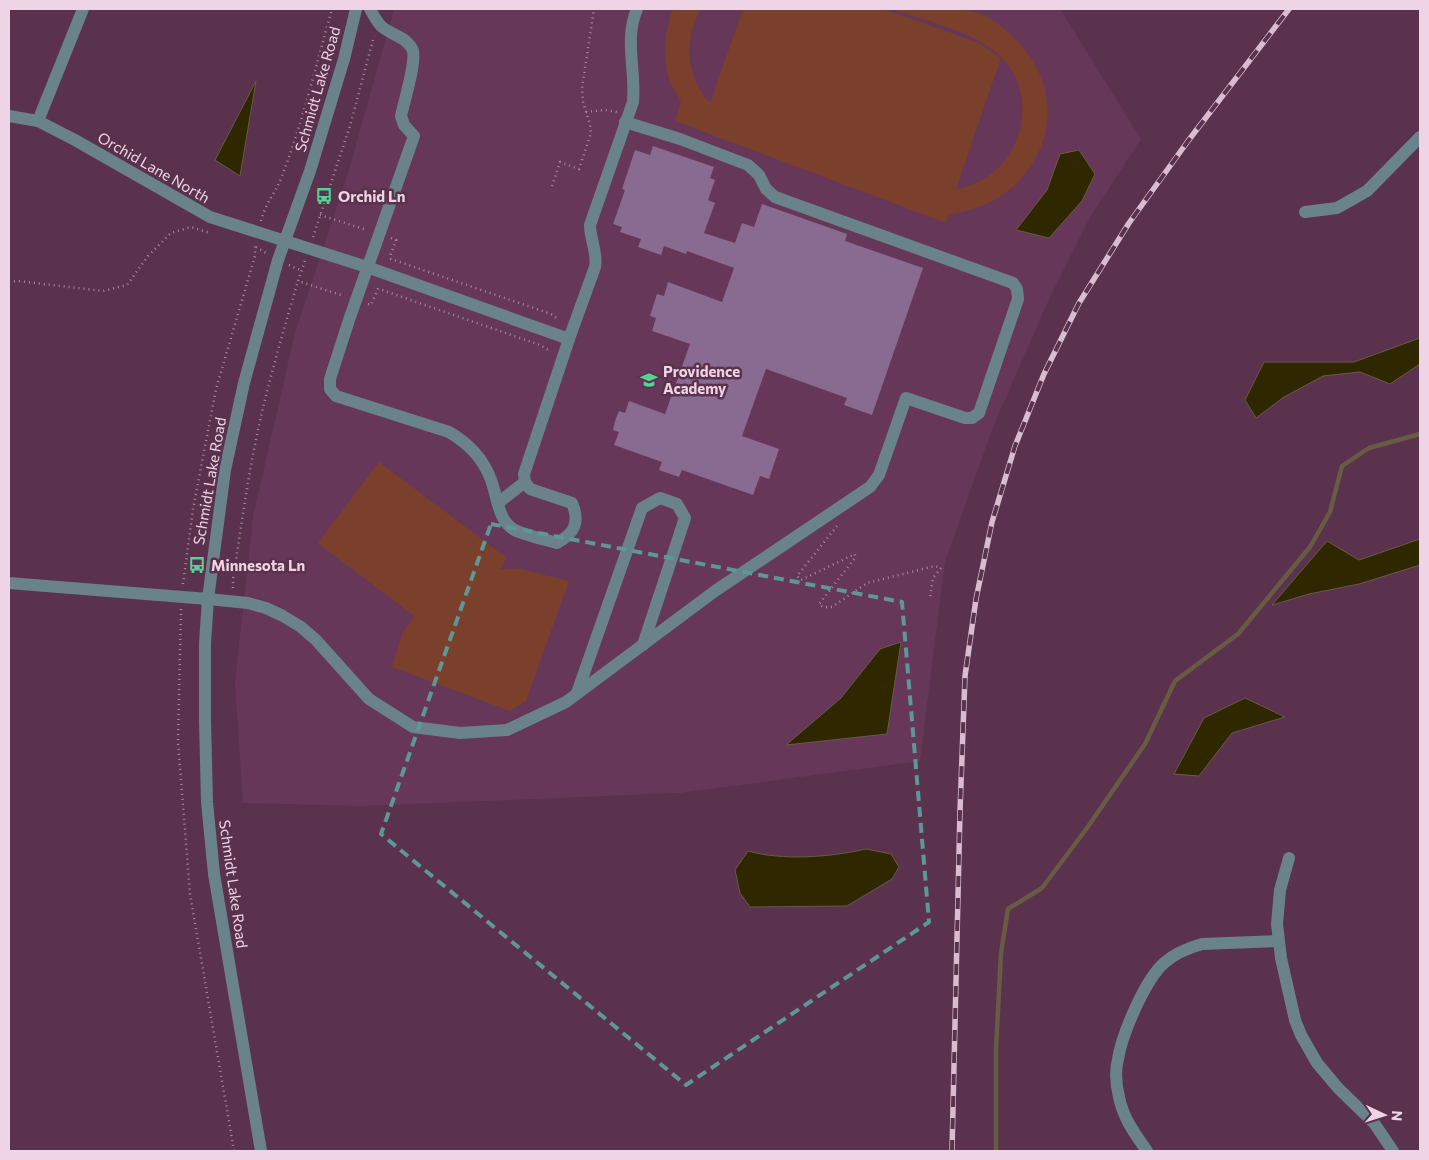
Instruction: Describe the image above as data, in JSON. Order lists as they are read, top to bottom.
{
  "streets": {
    "street": ["Schmidt Lake Road", "Orchid Lane North"]
  },
  "crossings": [
    ["Schmidt Lake Road", "Orchid Lane North"]
  ],
  "places": {
    "bus stop": ["Orchid Ln", "Minnesota Ln"],
    "school or university": ["Providence Academy"]
  },
  "north": "right"
}
